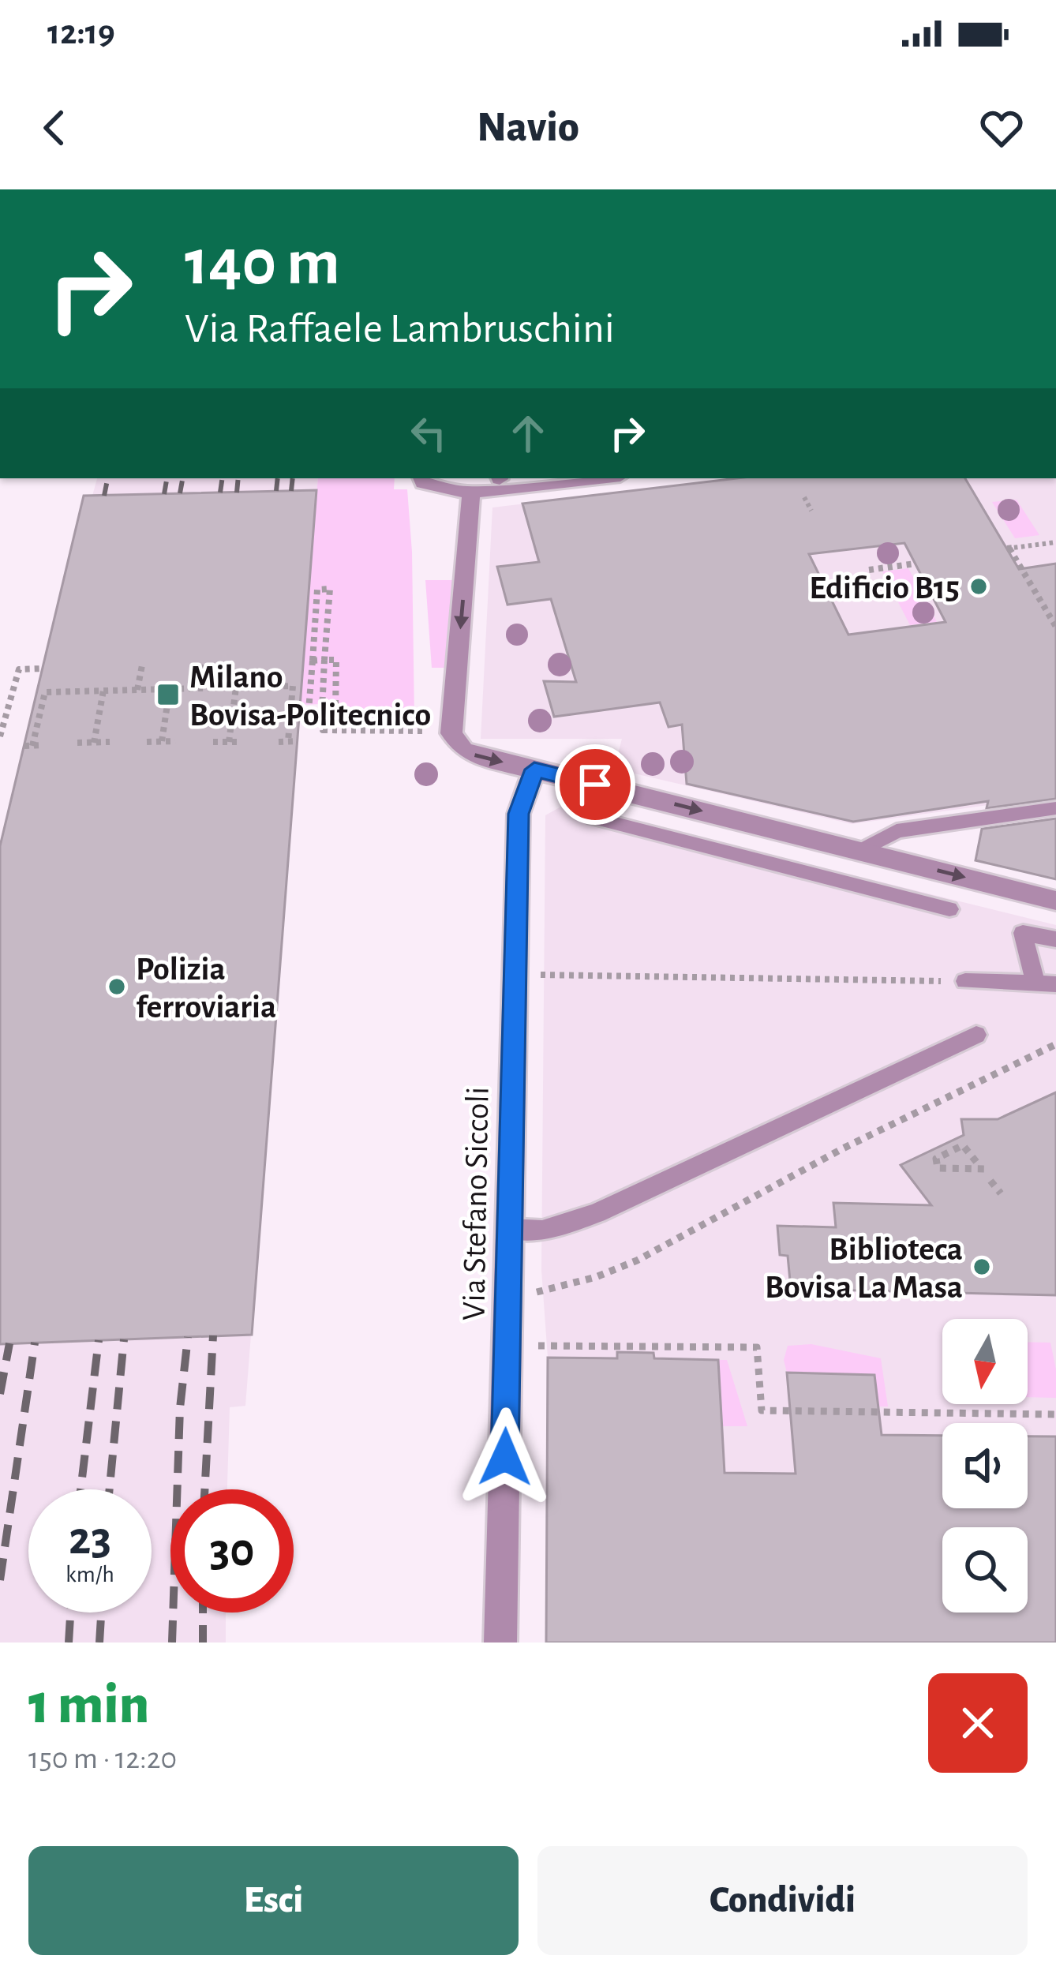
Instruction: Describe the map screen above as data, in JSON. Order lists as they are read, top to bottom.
{
  "streets": {
    "street": ["Via Stefano Siccoli"]
  },
  "places": {
    "other": ["Edificio B15", "Polizia ferroviaria", "Biblioteca Bovisa La Masa"],
    "transit": ["Milano Bovisa-Politecnico"]
  },
  "north": "bottom",
  "page": {
    "status": "12:19",
    "header": "Navio",
    "turn": ["140 m", "Via Raffaele Lambruschini"],
    "speed": "23 km/h",
    "limit": "30",
    "heading": ["1 min", "150 m · 12:20"],
    "buttons": ["Esci", "Condividi"]
  }
}
